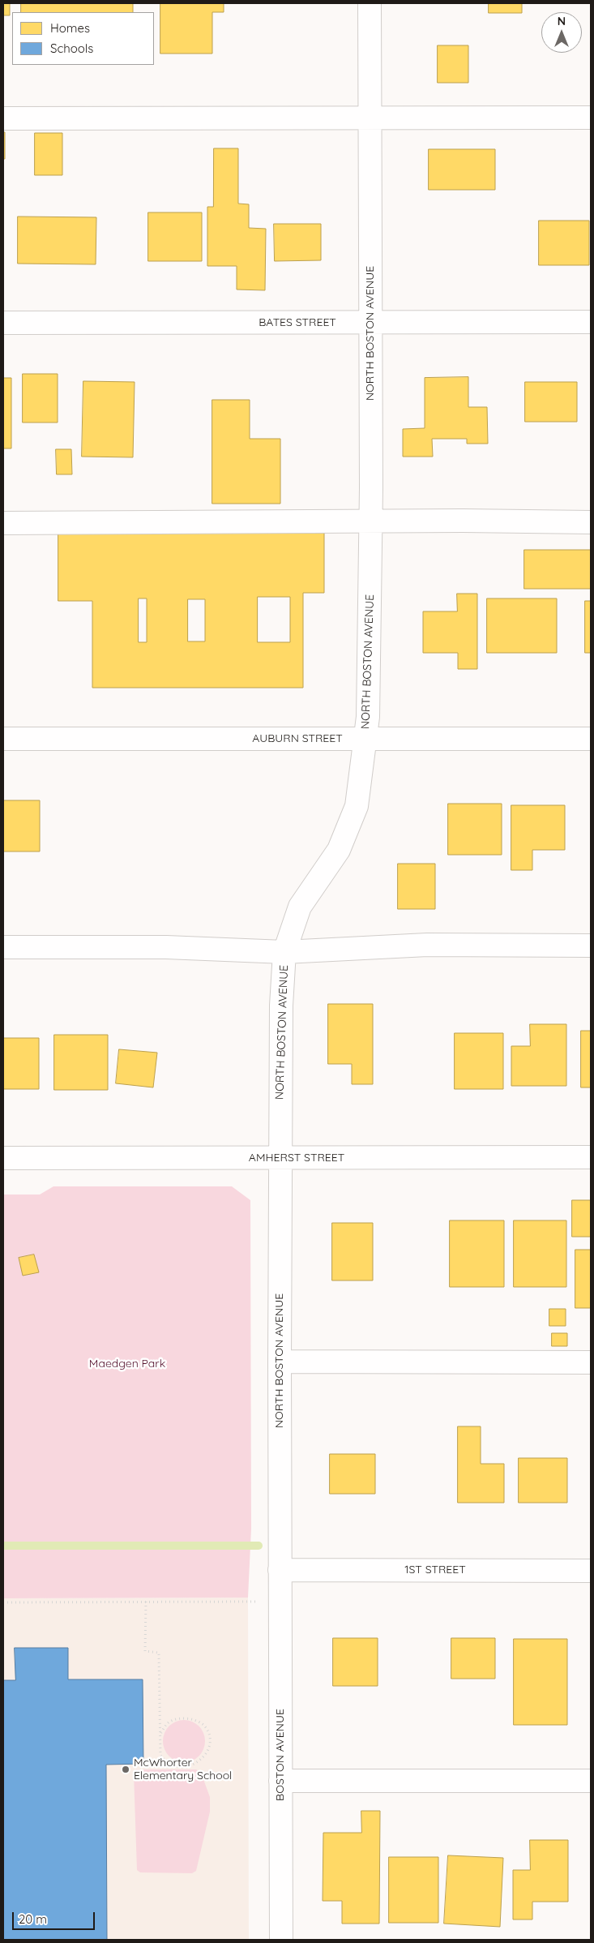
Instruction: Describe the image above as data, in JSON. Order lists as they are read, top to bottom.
{
  "streets": {
    "street": [
      "BATES STREET",
      "NORTH BOSTON AVENUE",
      "AUBURN STREET",
      "AMHERST STREET",
      "1ST STREET",
      "BOSTON AVENUE"
    ]
  },
  "crossings": [
    ["BATES STREET", "NORTH BOSTON AVENUE"],
    ["NORTH BOSTON AVENUE", "AUBURN STREET"],
    ["NORTH BOSTON AVENUE", "AMHERST STREET"],
    ["NORTH BOSTON AVENUE", "1ST STREET"],
    ["NORTH BOSTON AVENUE", "BOSTON AVENUE"],
    ["1ST STREET", "BOSTON AVENUE"]
  ],
  "parks": ["Maedgen Park"],
  "places": ["McWhorter Elementary School"],
  "legend": ["Homes", "Schools"],
  "scale_bar": "20 m",
  "north": "top"
}
